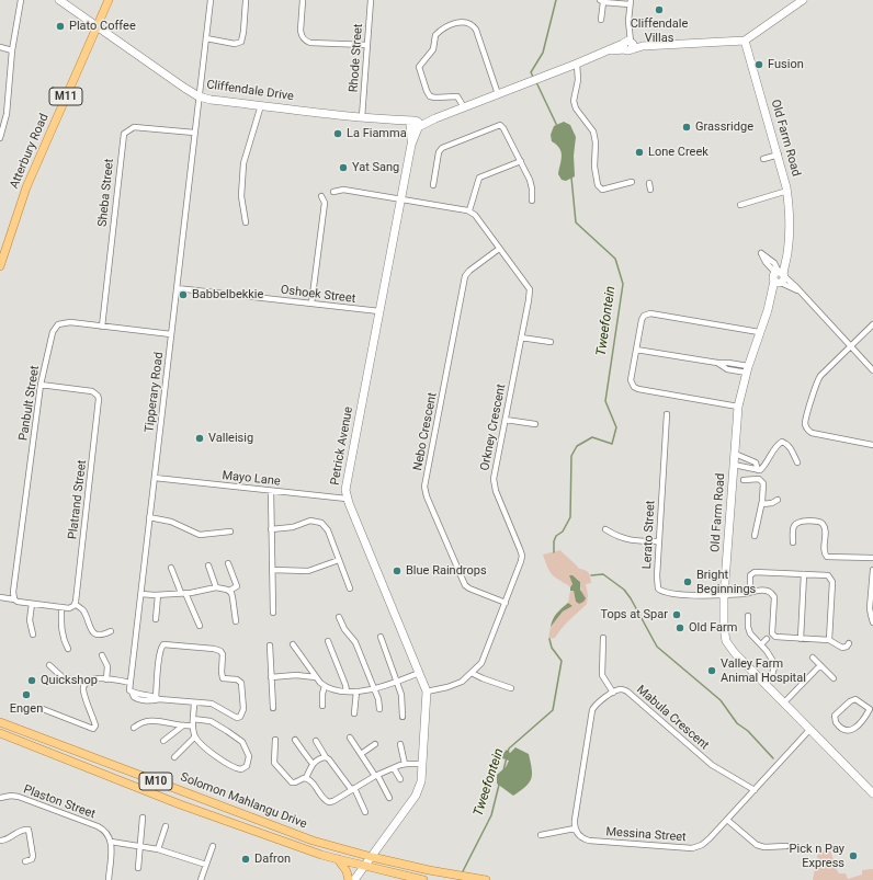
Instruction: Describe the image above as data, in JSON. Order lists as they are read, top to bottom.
{
  "streets": {
    "main road": [
      "M11",
      "Atterbury Road",
      "M10",
      "Solomon Mahlangu Drive"
    ],
    "street": [
      "Rhode Street",
      "Cliffendale Drive",
      "Old Farm Road",
      "Sheba Street",
      "Oshoek Street",
      "Tipperary Road",
      "Panbult Street",
      "Orkney Crescent",
      "Nebo Crescent",
      "Petrick Avenue",
      "Mayo Lane",
      "Platrand Street",
      "Lerato Street",
      "Mabula Crescent",
      "Plaston Street",
      "Messina Street"
    ]
  },
  "crossings": [
    ["Rhode Street", "Cliffendale Drive"],
    ["Cliffendale Drive", "Atterbury Road"],
    ["Cliffendale Drive", "Tipperary Road"],
    ["Cliffendale Drive", "Petrick Avenue"],
    ["Old Farm Road", "Lerato Street"],
    ["Old Farm Road", "Messina Street"],
    ["Sheba Street", "Tipperary Road"],
    ["Sheba Street", "Panbult Street"],
    ["Oshoek Street", "Tipperary Road"],
    ["Oshoek Street", "Petrick Avenue"],
    ["Tipperary Road", "Panbult Street"],
    ["Tipperary Road", "Mayo Lane"],
    ["Panbult Street", "Platrand Street"],
    ["Orkney Crescent", "Nebo Crescent"],
    ["Orkney Crescent", "Petrick Avenue"],
    ["Petrick Avenue", "Mayo Lane"],
    ["Petrick Avenue", "Solomon Mahlangu Drive"],
    ["Mabula Crescent", "Messina Street"]
  ],
  "water": ["Tweefontein"],
  "places": [
    "Cliffendale Villas",
    "Plato Coffee",
    "Fusion",
    "Grassridge",
    "La Fiamma",
    "Lone Creek",
    "Yat Sang",
    "Babbelbekkie",
    "Valleisig",
    "Blue Raindrops",
    "Bright Beginnings",
    "Tops at Spar",
    "Old Farm",
    "Valley Farm Animal Hospital",
    "Quickshop",
    "Engen",
    "Pick n Pay Express",
    "Dafron"
  ]
}
